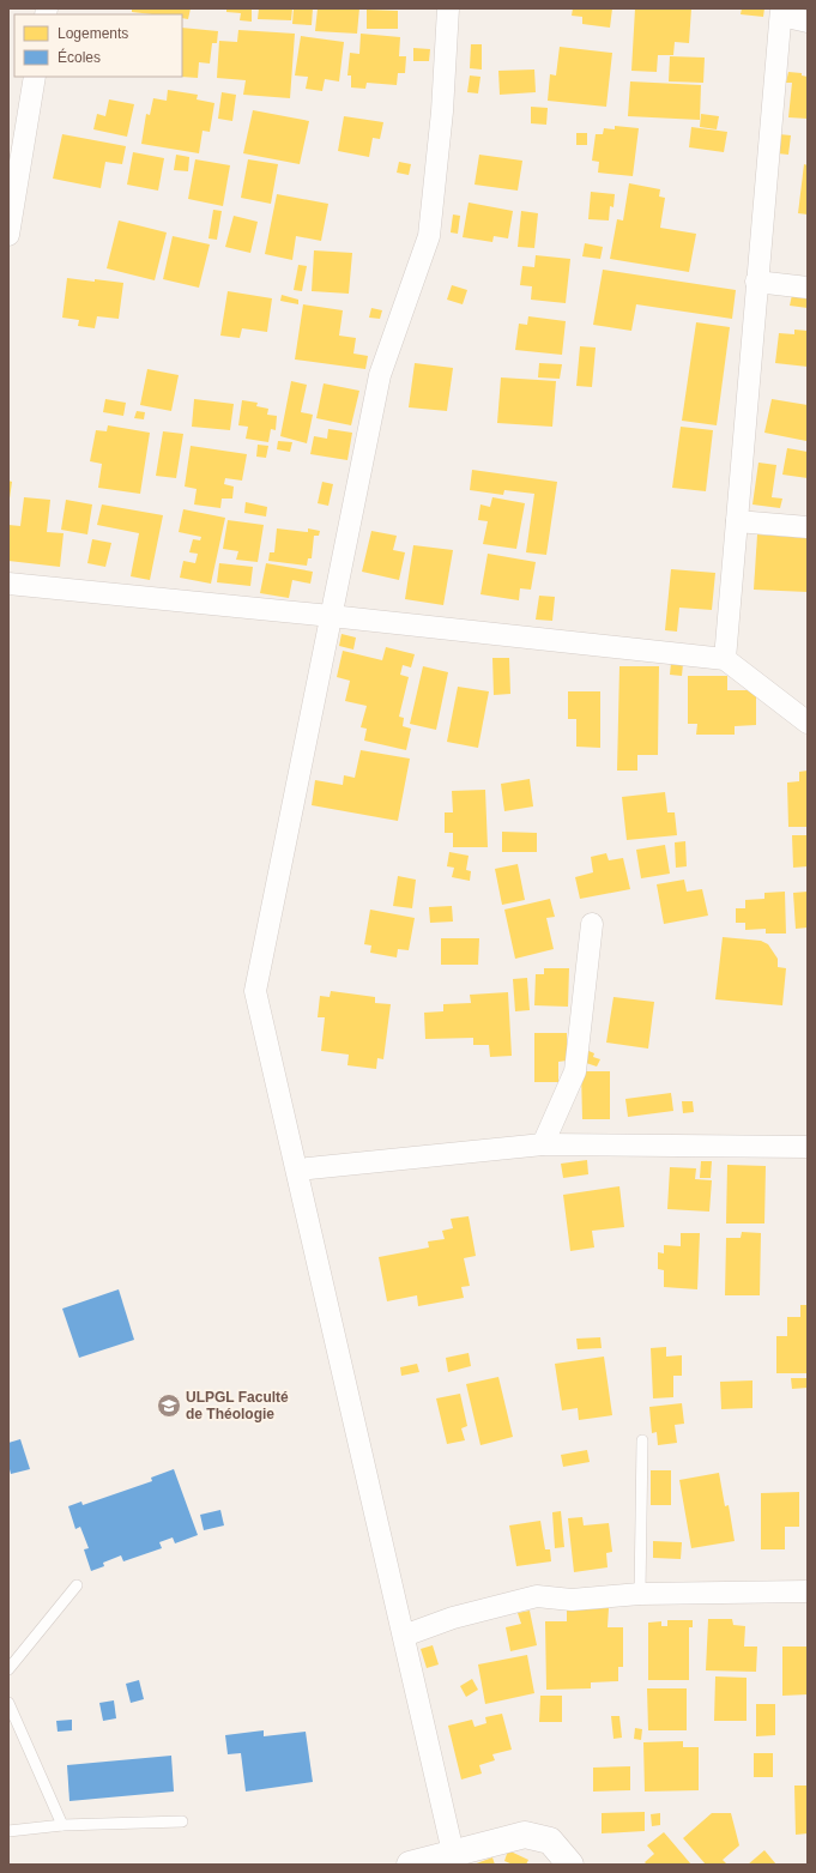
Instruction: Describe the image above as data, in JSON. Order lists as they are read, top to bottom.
{
  "places": {
    "school or university": ["ULPGL Faculté de Théologie"]
  },
  "legend": ["Logements", "Écoles"]
}
